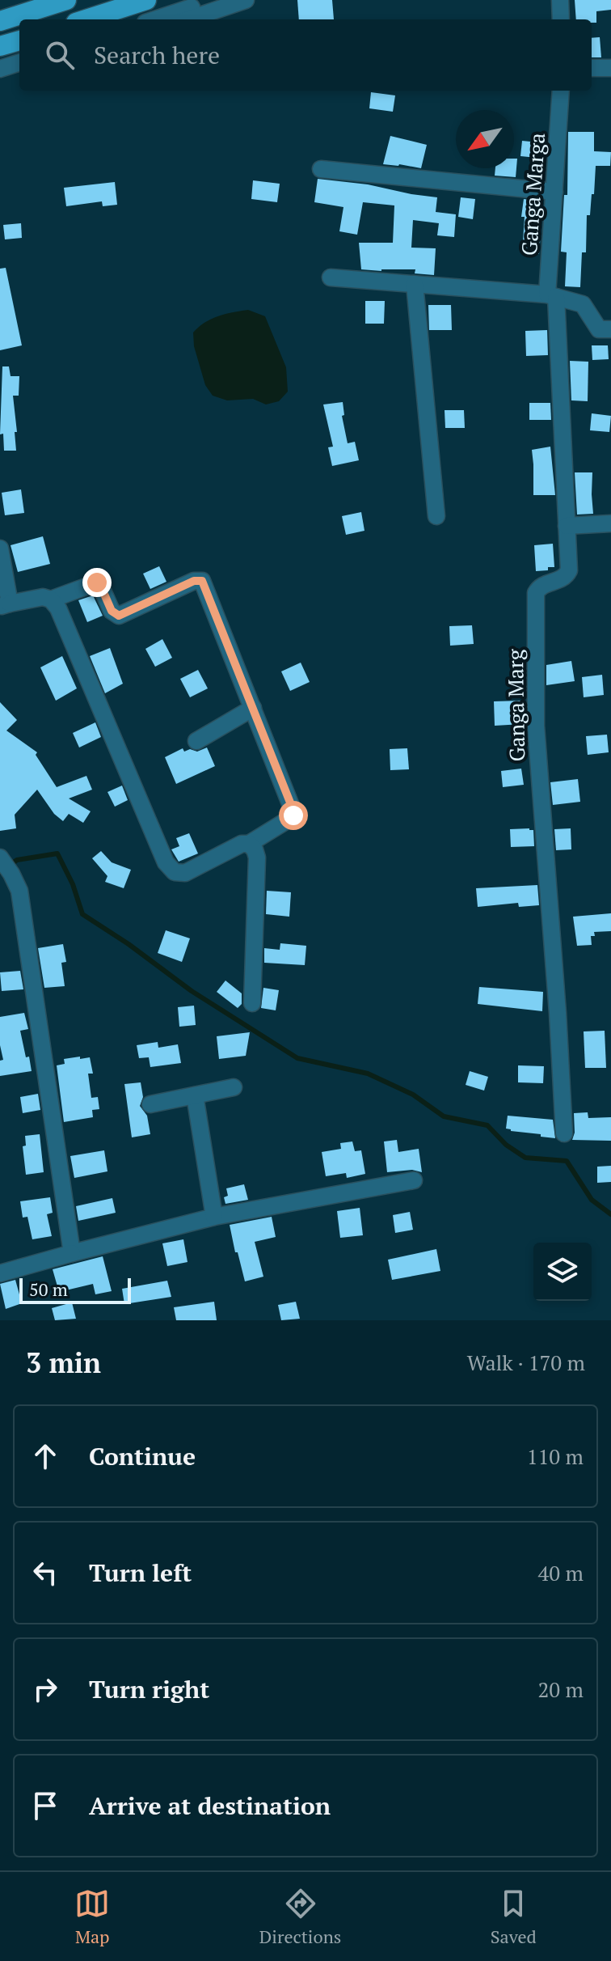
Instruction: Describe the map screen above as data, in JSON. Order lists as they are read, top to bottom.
{
  "streets": {
    "street": ["Ganga Marga", "Ganga Marg"]
  },
  "crossings": [
    ["Ganga Marga", "Ganga Marg"]
  ],
  "scale_bar": "50 m",
  "north": "bottom left",
  "page": {
    "search": "Search here",
    "scale": "50 m",
    "heading": ["3 min", "Walk · 170 m"],
    "list": [
      ["Continue", "110 m"],
      ["Turn left", "40 m"],
      ["Turn right", "20 m"],
      "Arrive at destination"
    ],
    "nav": ["Map", "Directions", "Saved"]
  }
}
